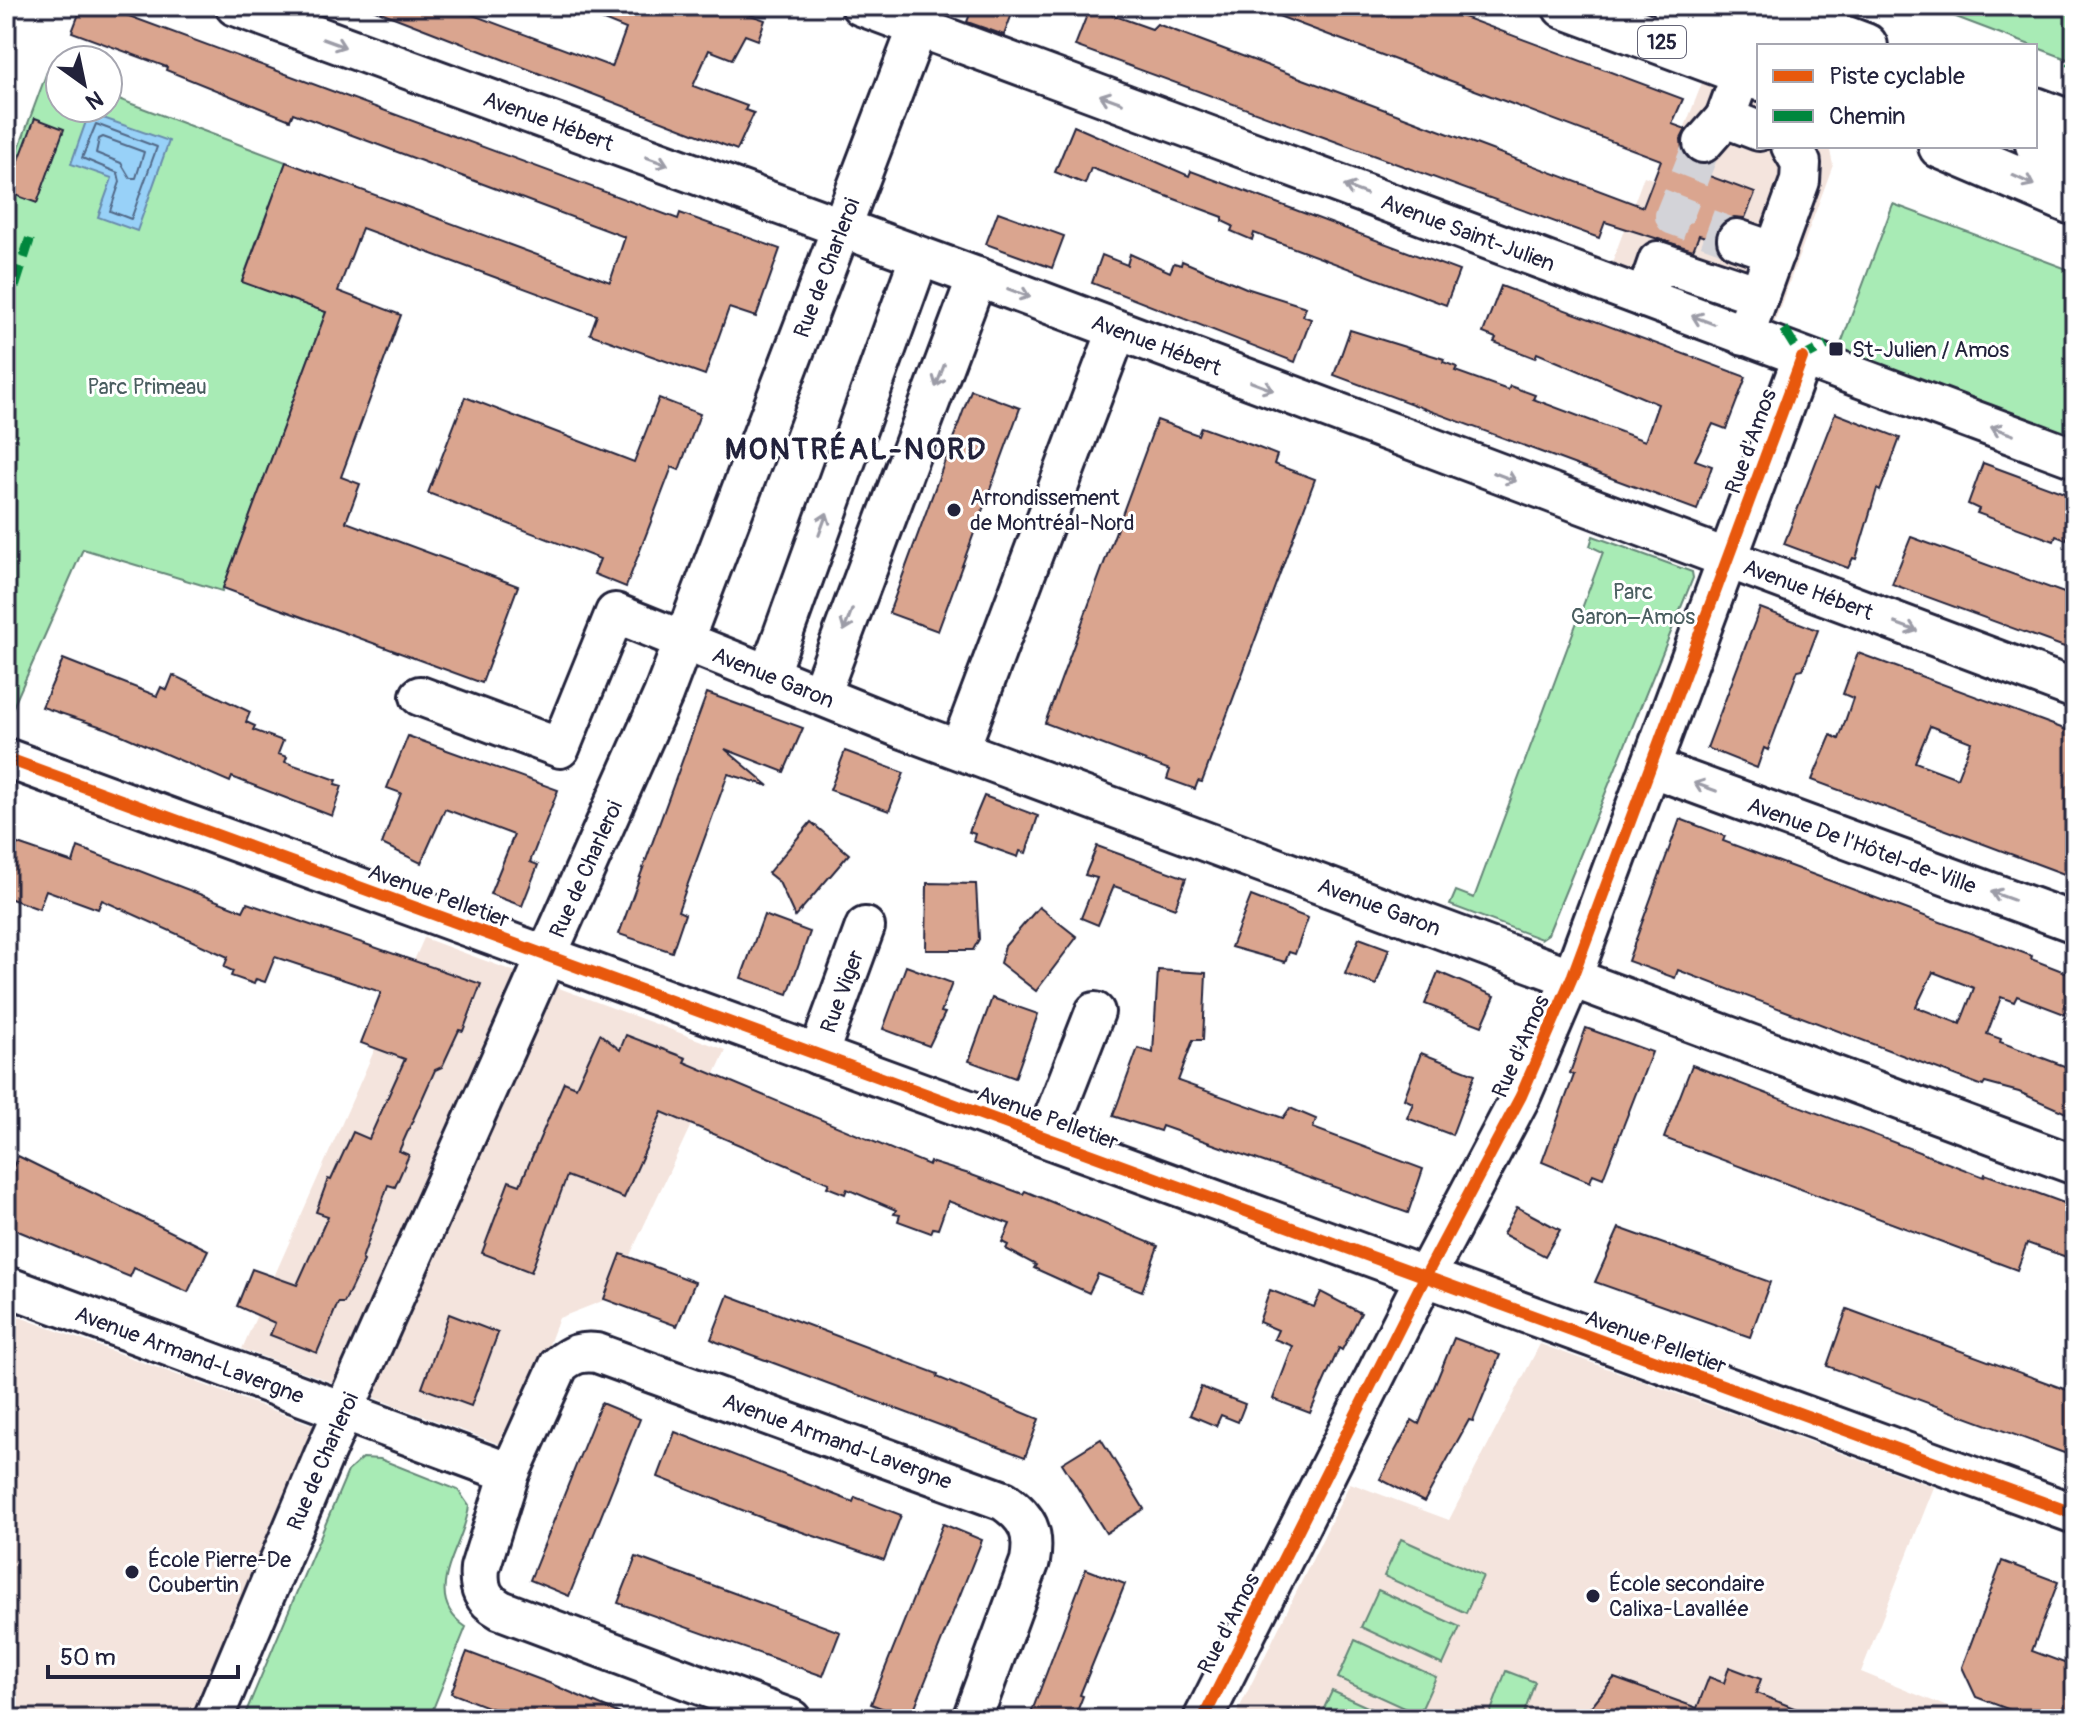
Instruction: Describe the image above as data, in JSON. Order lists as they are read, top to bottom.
{
  "streets": {
    "main road": ["125"],
    "street": [
      "Avenue Hébert",
      "Avenue Saint-Julien",
      "Rue de Charleroi",
      "Rue d'Amos",
      "Avenue Garon",
      "Avenue De l'Hôtel-de-Ville",
      "Avenue Pelletier",
      "Rue Viger",
      "Avenue Armand-Lavergne"
    ]
  },
  "crossings": [
    ["Avenue Hébert", "Rue de Charleroi"],
    ["Avenue Hébert", "Rue d'Amos"],
    ["Avenue Saint-Julien", "Rue de Charleroi"],
    ["Avenue Saint-Julien", "Rue d'Amos"],
    ["Rue de Charleroi", "Avenue Garon"],
    ["Rue de Charleroi", "Avenue Pelletier"],
    ["Rue de Charleroi", "Avenue Armand-Lavergne"],
    ["Rue d'Amos", "Avenue Garon"],
    ["Rue d'Amos", "Avenue De l'Hôtel-de-Ville"],
    ["Rue d'Amos", "Avenue Pelletier"],
    ["Avenue Pelletier", "Rue Viger"]
  ],
  "one_way": ["Avenue Hébert", "Avenue Saint-Julien", "Avenue De l'Hôtel-de-Ville"],
  "districts": ["MONTRÉAL-NORD"],
  "parks": ["Parc Primeau", "Parc Garon–Amos"],
  "places": {
    "transit": ["St-Julien / Amos"],
    "other": ["Arrondissement de Montréal-Nord", "École Pierre-De Coubertin", "École secondaire Calixa-Lavallée"]
  },
  "legend": ["Piste cyclable", "Chemin"],
  "scale_bar": "50 m",
  "north": "bottom right"
}
